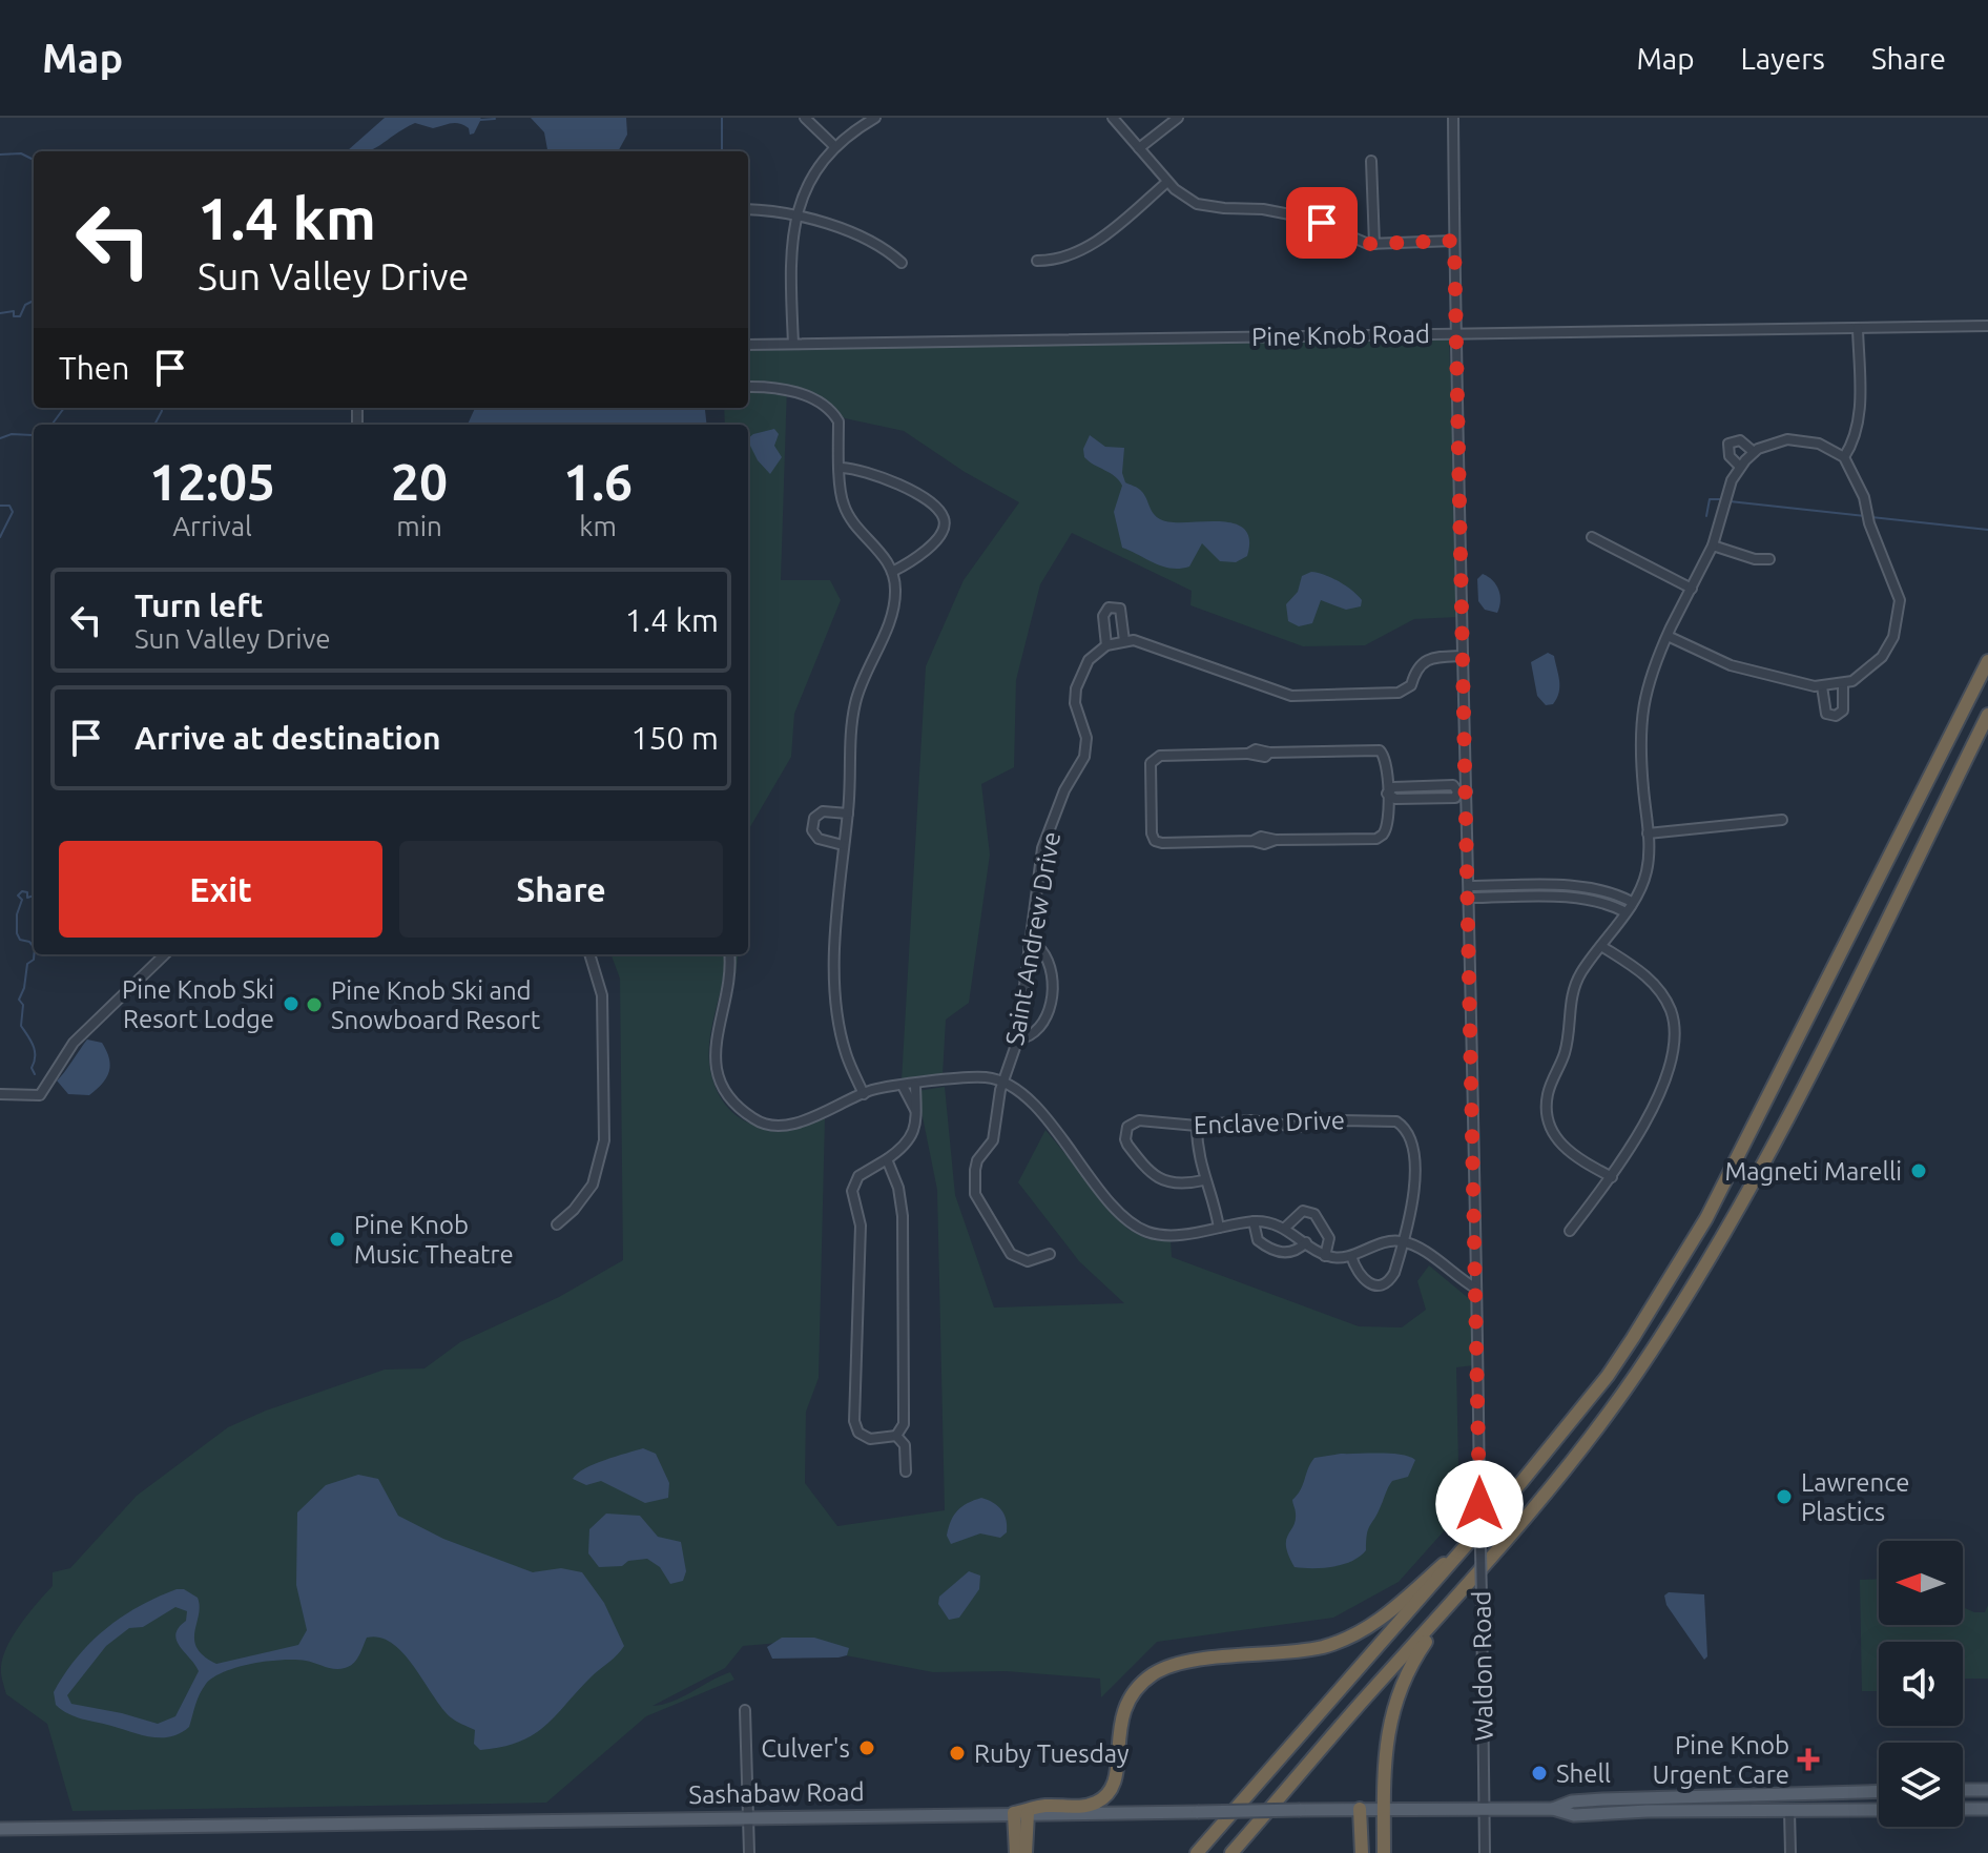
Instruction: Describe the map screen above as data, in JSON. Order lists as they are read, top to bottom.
{
  "streets": {
    "main road": ["Sashabaw Road"],
    "street": [
      "Pine Knob Road",
      "Saint Andrew Drive",
      "Enclave Drive",
      "Waldon Road"
    ]
  },
  "crossings": [
    ["Pine Knob Road", "Waldon Road"],
    ["Waldon Road", "Sashabaw Road"]
  ],
  "places": {
    "other": [
      "Pine Knob Ski Resort Lodge",
      "Pine Knob Ski and Snowboard Resort",
      "Magneti Marelli",
      "Pine Knob Music Theatre",
      "Lawrence Plastics",
      "Culver's",
      "Ruby Tuesday",
      "Shell"
    ],
    "health": ["Pine Knob Urgent Care"]
  },
  "north": "left",
  "page": {
    "header": "Map",
    "nav": ["Map", "Layers", "Share"],
    "turn": ["1.4 km", "Sun Valley Drive"],
    "then": "Then",
    "eta": [
      "12:05",
      "Arrival",
      "20",
      "min",
      "1.6",
      "km"
    ],
    "list": [
      {
        "name": "Turn left",
        "note": "Sun Valley Drive",
        "value": "1.4 km"
      },
      {
        "name": "Arrive at destination",
        "value": "150 m"
      }
    ],
    "buttons": ["Exit", "Share"]
  }
}
